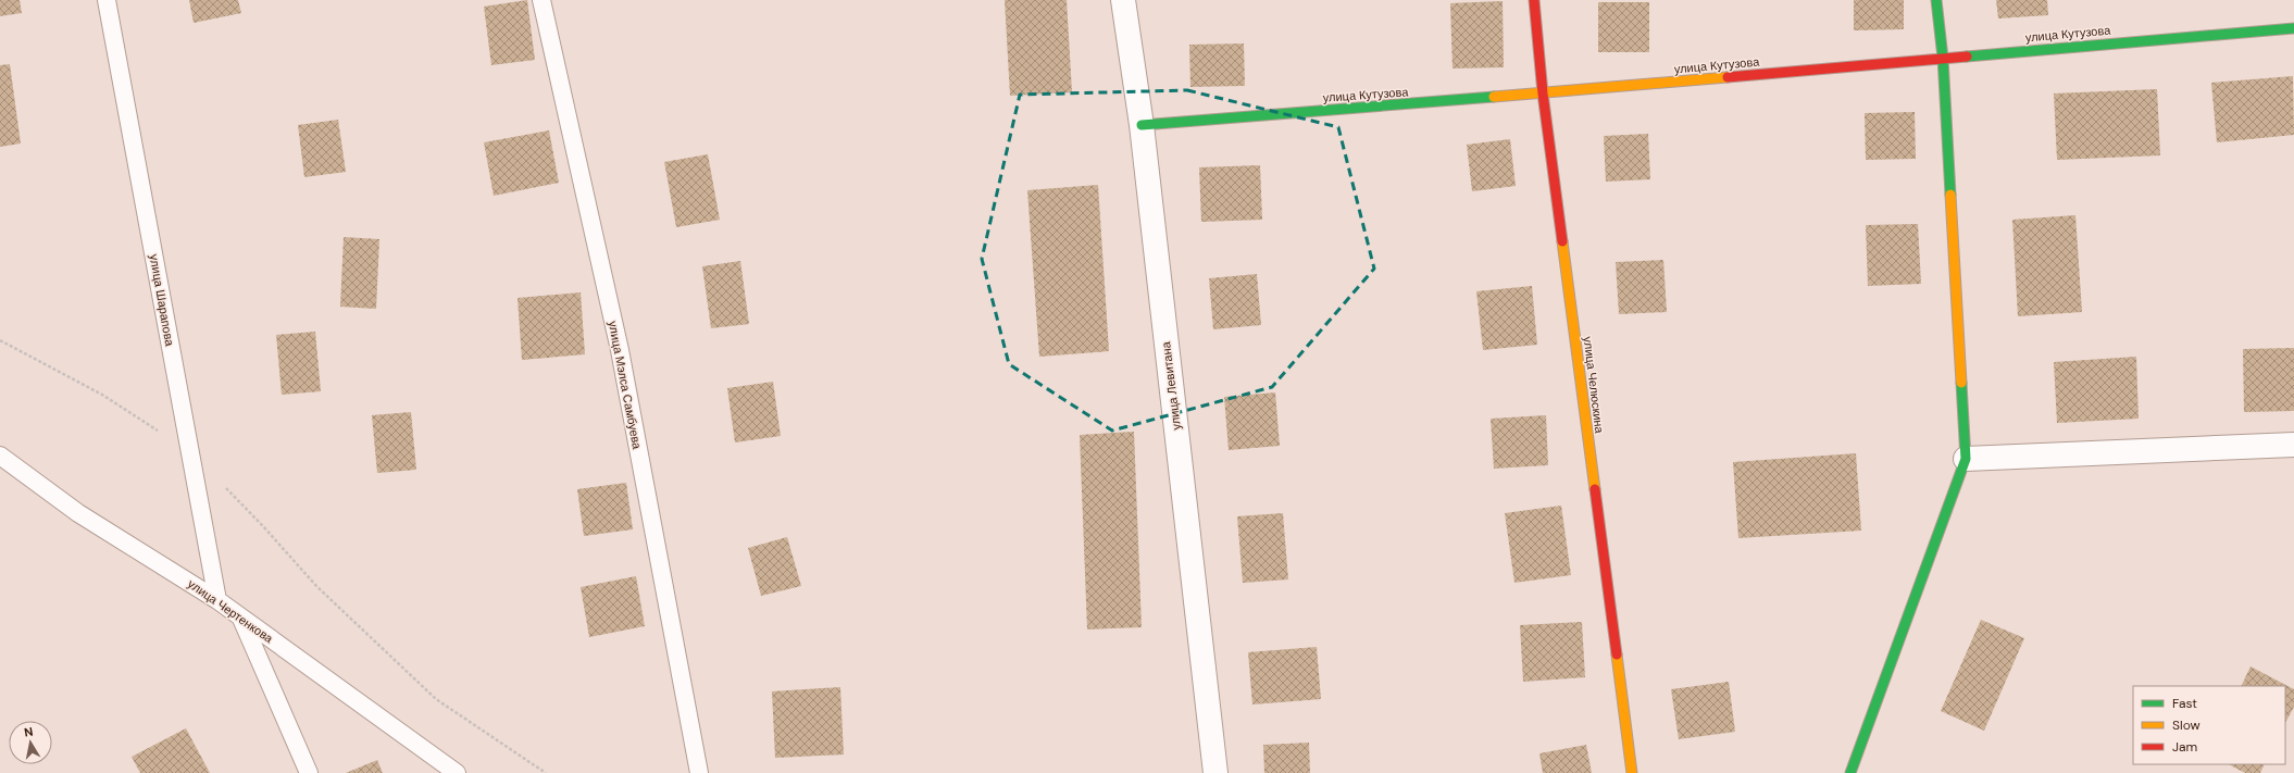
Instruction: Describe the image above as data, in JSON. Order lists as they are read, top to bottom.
{
  "streets": {
    "street": ["улица Кутузова", "улица Челюскина", "улица Левитана"],
    "lane": ["улица Шарапова", "улица Мэлса Самбуева", "улица Чертенкова"]
  },
  "crossings": [
    ["улица Кутузова", "улица Челюскина"],
    ["улица Кутузова", "улица Левитана"],
    ["улица Шарапова", "улица Чертенкова"]
  ],
  "legend": ["Fast", "Slow", "Jam"],
  "north": "top"
}
